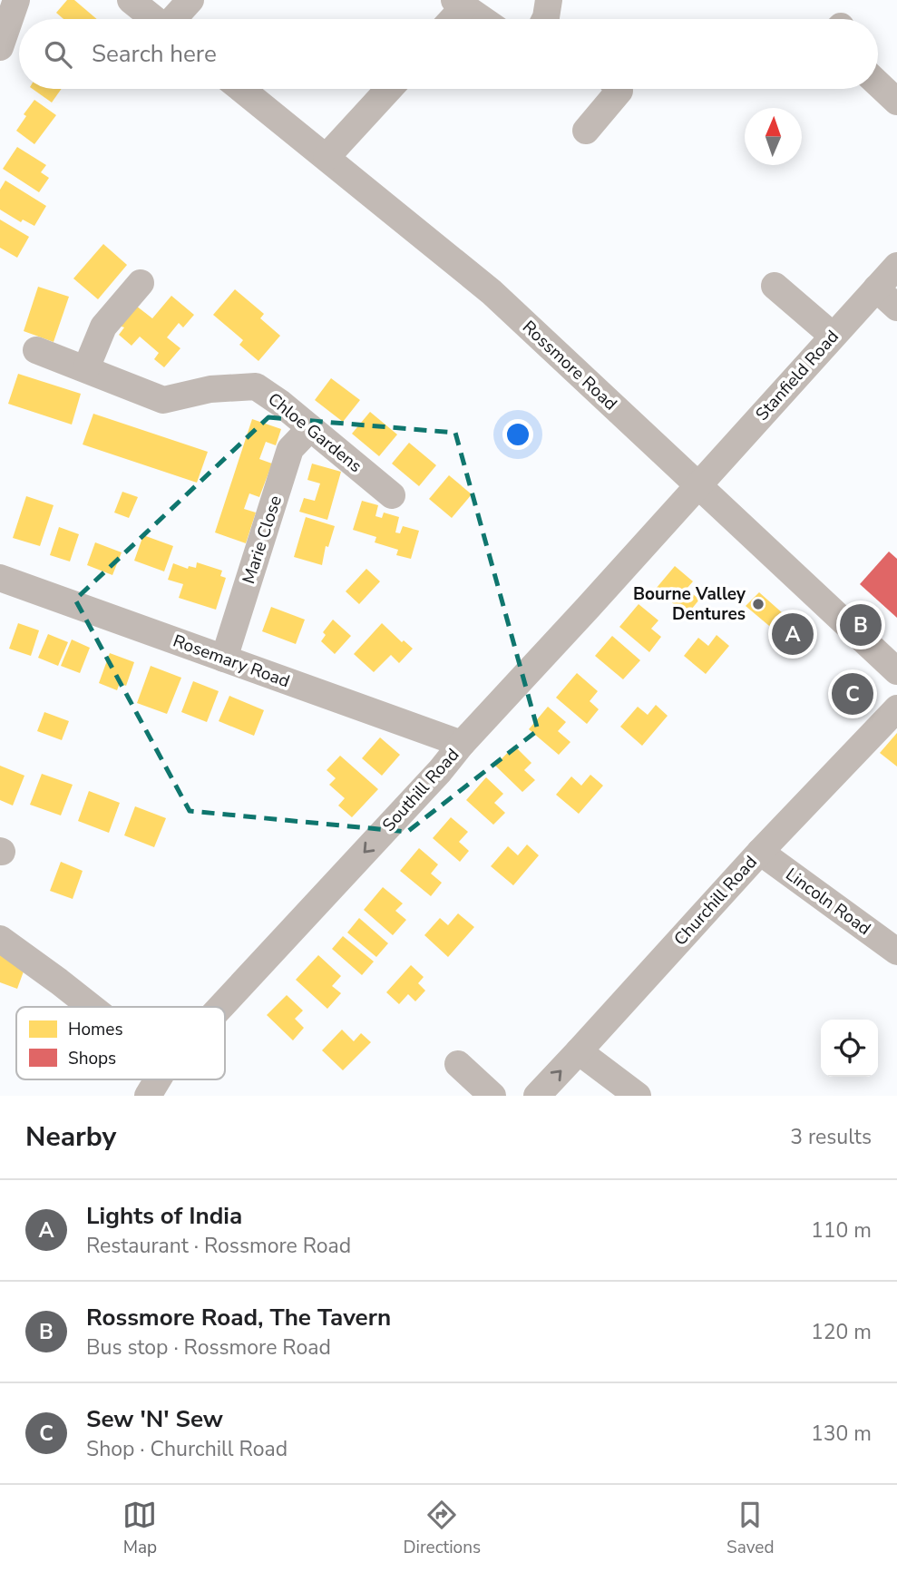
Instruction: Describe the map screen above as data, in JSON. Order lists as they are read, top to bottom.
{
  "streets": {
    "street": [
      "Rossmore Road",
      "Stanfield Road",
      "Chloe Gardens",
      "Marie Close",
      "Rosemary Road",
      "Southill Road",
      "Churchill Road",
      "Lincoln Road"
    ]
  },
  "crossings": [
    ["Rossmore Road", "Stanfield Road"],
    ["Rossmore Road", "Southill Road"],
    ["Stanfield Road", "Southill Road"],
    ["Chloe Gardens", "Marie Close"],
    ["Marie Close", "Rosemary Road"],
    ["Rosemary Road", "Southill Road"],
    ["Churchill Road", "Lincoln Road"]
  ],
  "one_way": ["Southill Road"],
  "places": ["Bourne Valley Dentures"],
  "legend": ["Homes", "Shops"],
  "north": "top",
  "page": {
    "search": "Search here",
    "pins": ["B", "A", "C"],
    "heading": ["Nearby", "3 results"],
    "list": [
      {
        "mark": "A",
        "name": "Lights of India",
        "note": "Restaurant · Rossmore Road",
        "value": "110 m"
      },
      {
        "mark": "B",
        "name": "Rossmore Road, The Tavern",
        "note": "Bus stop · Rossmore Road",
        "value": "120 m"
      },
      {
        "mark": "C",
        "name": "Sew 'N' Sew",
        "note": "Shop · Churchill Road",
        "value": "130 m"
      }
    ],
    "nav": ["Map", "Directions", "Saved"]
  }
}
